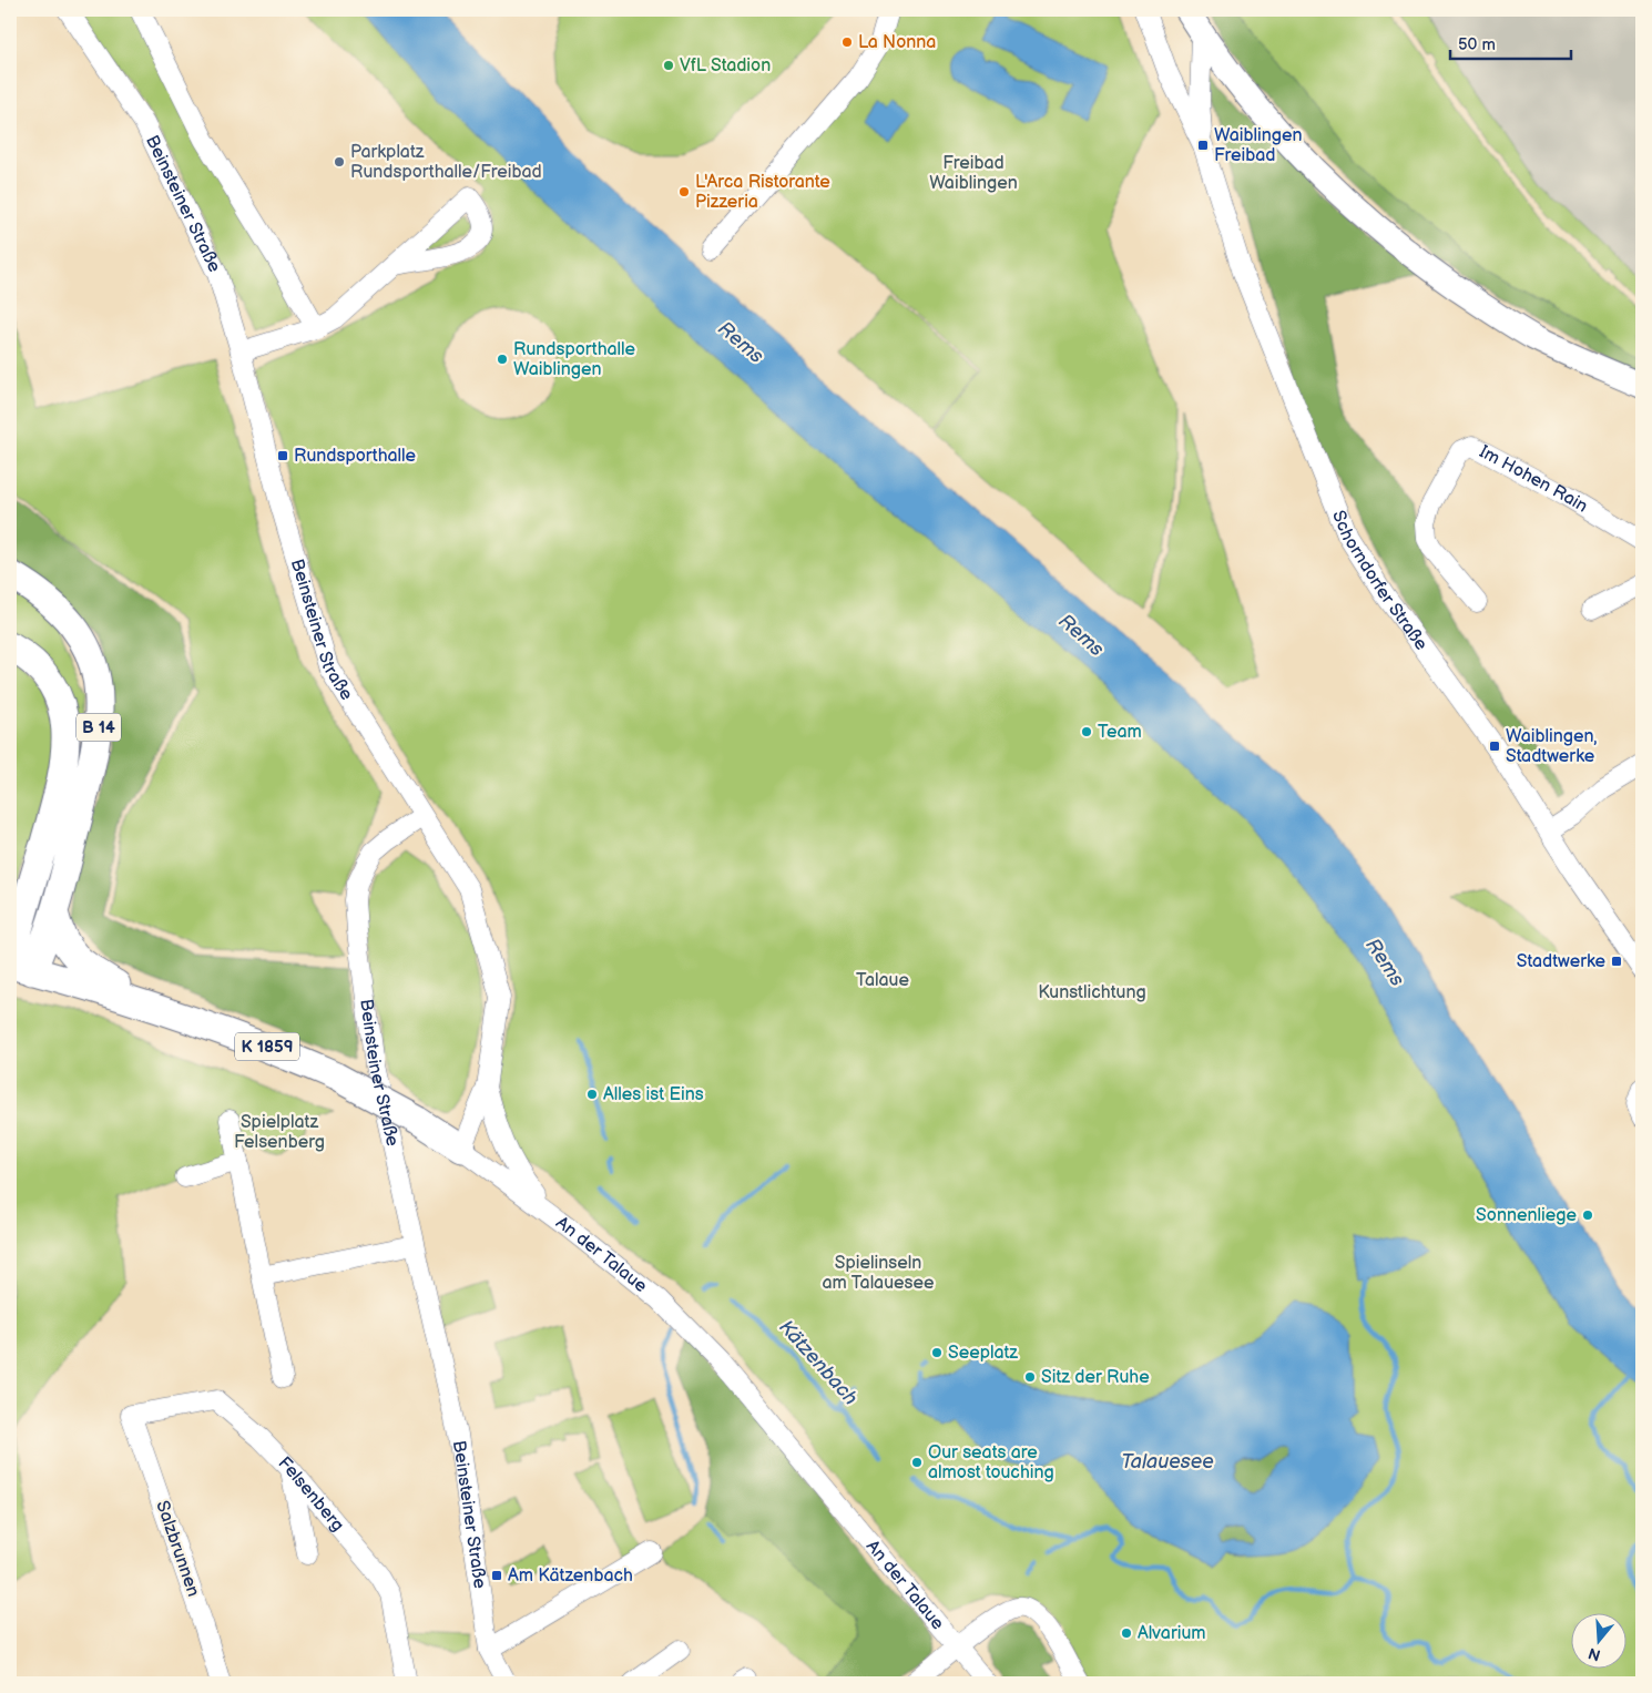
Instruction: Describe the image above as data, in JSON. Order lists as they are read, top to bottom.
{
  "streets": {
    "highway": ["B 14", "K 1859"],
    "street": [
      "Beinsteiner Straße",
      "Im Hohen Rain",
      "Schorndorfer Straße",
      "An der Talaue",
      "Felsenberg",
      "Salzbrunnen"
    ]
  },
  "crossings": [
    ["B 14", "K 1859"],
    ["K 1859", "An der Talaue"],
    ["Felsenberg", "Salzbrunnen"]
  ],
  "water": ["Rems", "Kätzenbach", "Talauesee"],
  "parks": [
    "Freibad Waiblingen",
    "Talaue",
    "Kunstlichtung",
    "Spielplatz Felsenberg",
    "Spielinseln am Talauesee"
  ],
  "places": {
    "other": [
      "La Nonna",
      "VfL Stadion",
      "Parkplatz Rundsporthalle/Freibad",
      "L'Arca Ristorante Pizzeria",
      "Rundsporthalle Waiblingen",
      "Team",
      "Alles ist Eins",
      "Sonnenliege",
      "Seeplatz",
      "Sitz der Ruhe",
      "Our seats are almost touching",
      "Alvarium"
    ],
    "transit": [
      "Waiblingen Freibad",
      "Rundsporthalle",
      "Waiblingen, Stadtwerke",
      "Stadtwerke",
      "Am Kätzenbach"
    ]
  },
  "scale_bar": "50 m",
  "north": "bottom"
}
